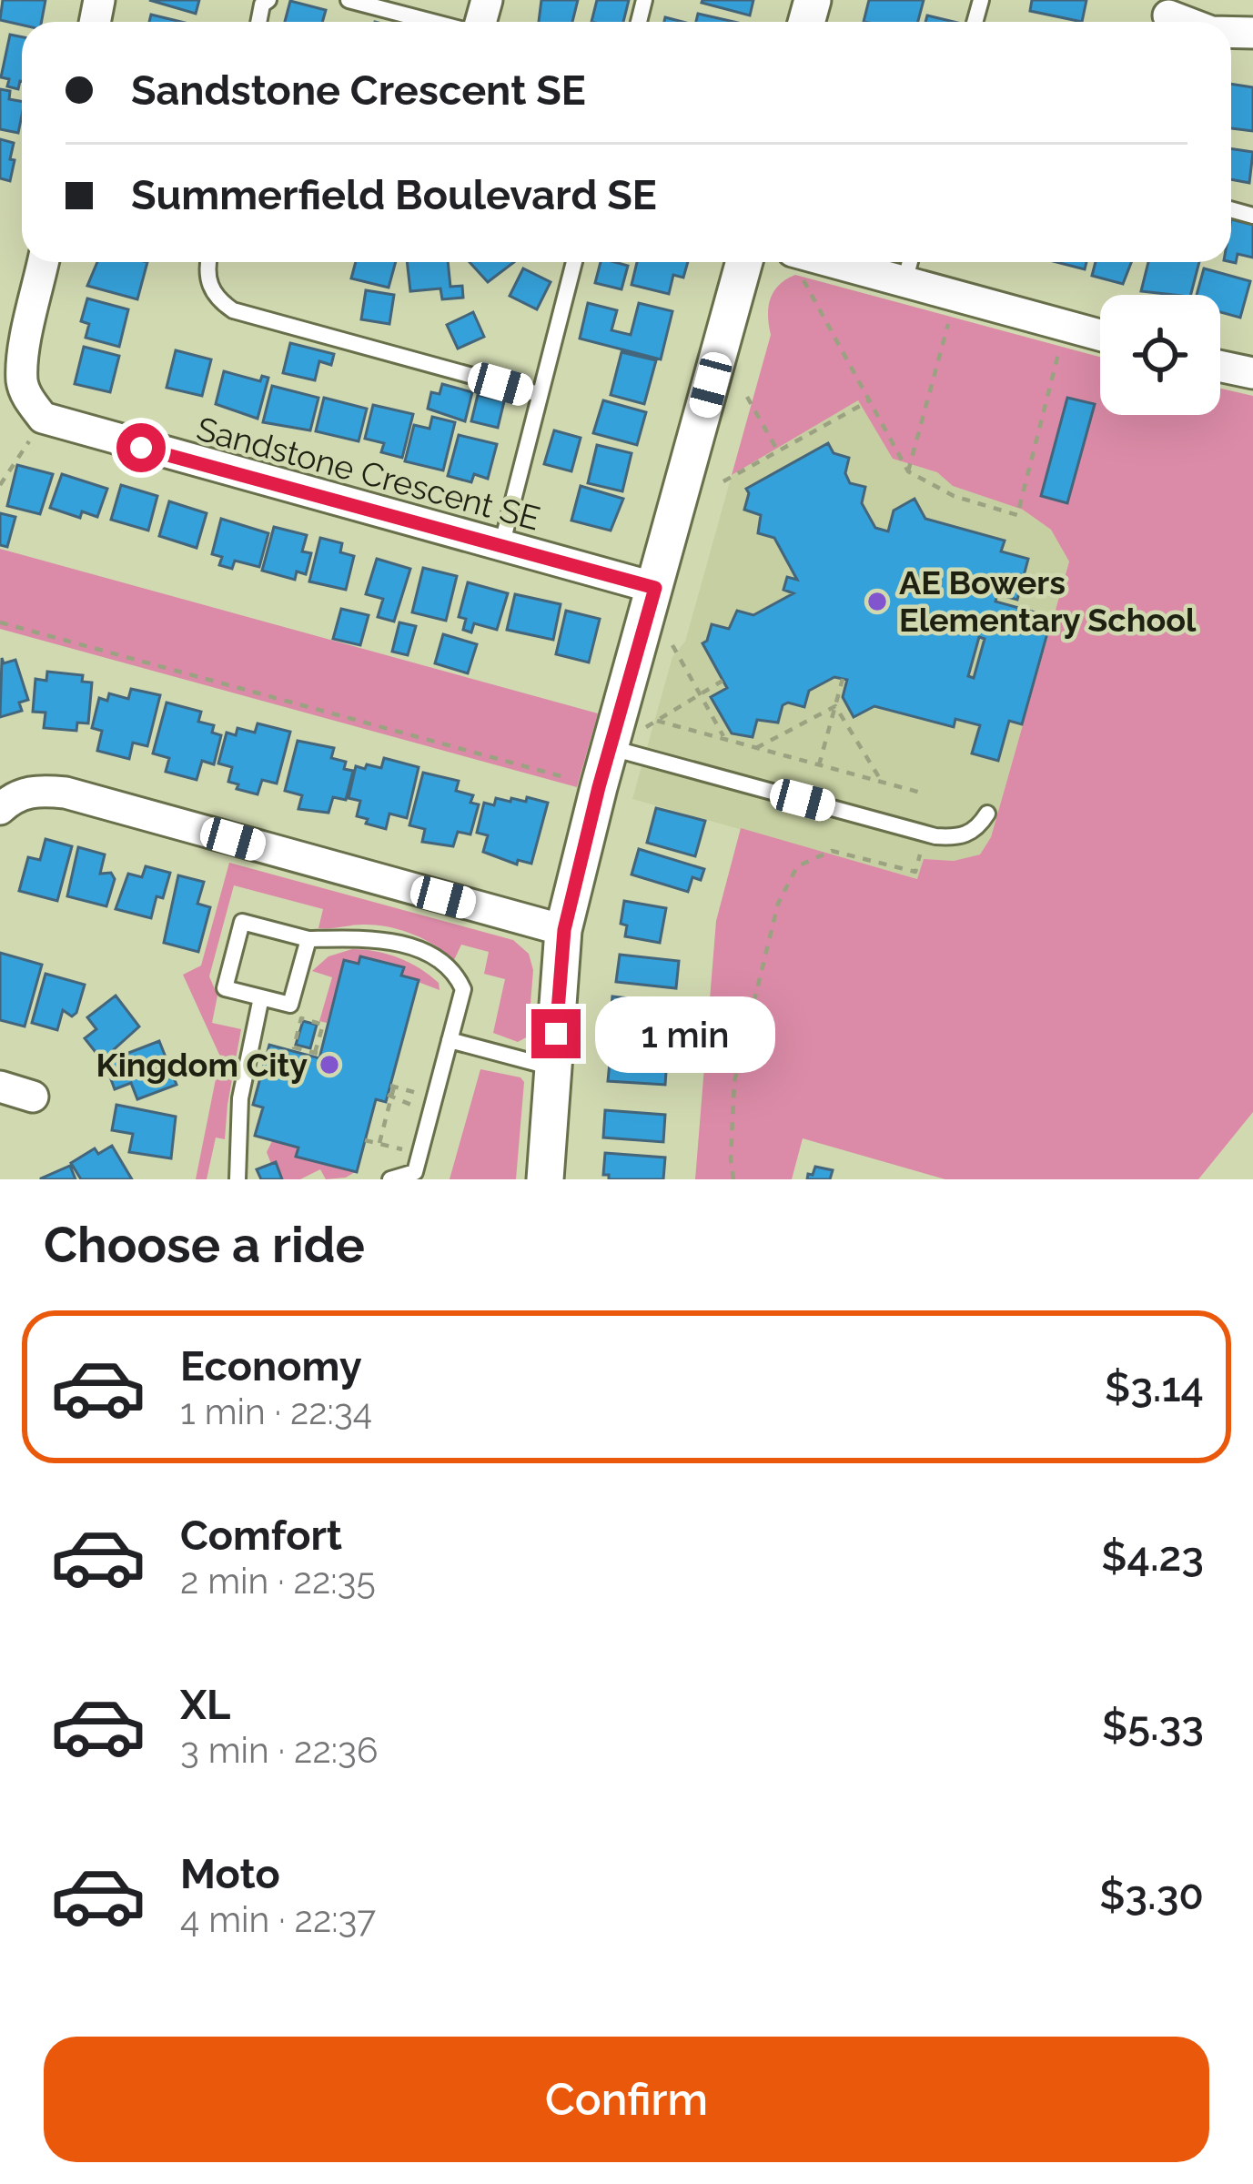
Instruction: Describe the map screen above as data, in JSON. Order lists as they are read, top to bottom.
{
  "streets": {
    "street": ["Sandstone Crescent SE"]
  },
  "places": ["AE Bowers Elementary School", "Kingdom City"],
  "page": {
    "banner": ["Sandstone Crescent SE", "Summerfield Boulevard SE"],
    "bubble": "1 min",
    "heading": "Choose a ride",
    "list": [
      {
        "name": "Economy",
        "note": "1 min · 22:34",
        "value": "$3.14"
      },
      {
        "name": "Comfort",
        "note": "2 min · 22:35",
        "value": "$4.23"
      },
      {
        "name": "XL",
        "note": "3 min · 22:36",
        "value": "$5.33"
      },
      {
        "name": "Moto",
        "note": "4 min · 22:37",
        "value": "$3.30"
      }
    ],
    "buttons": "Confirm"
  }
}
